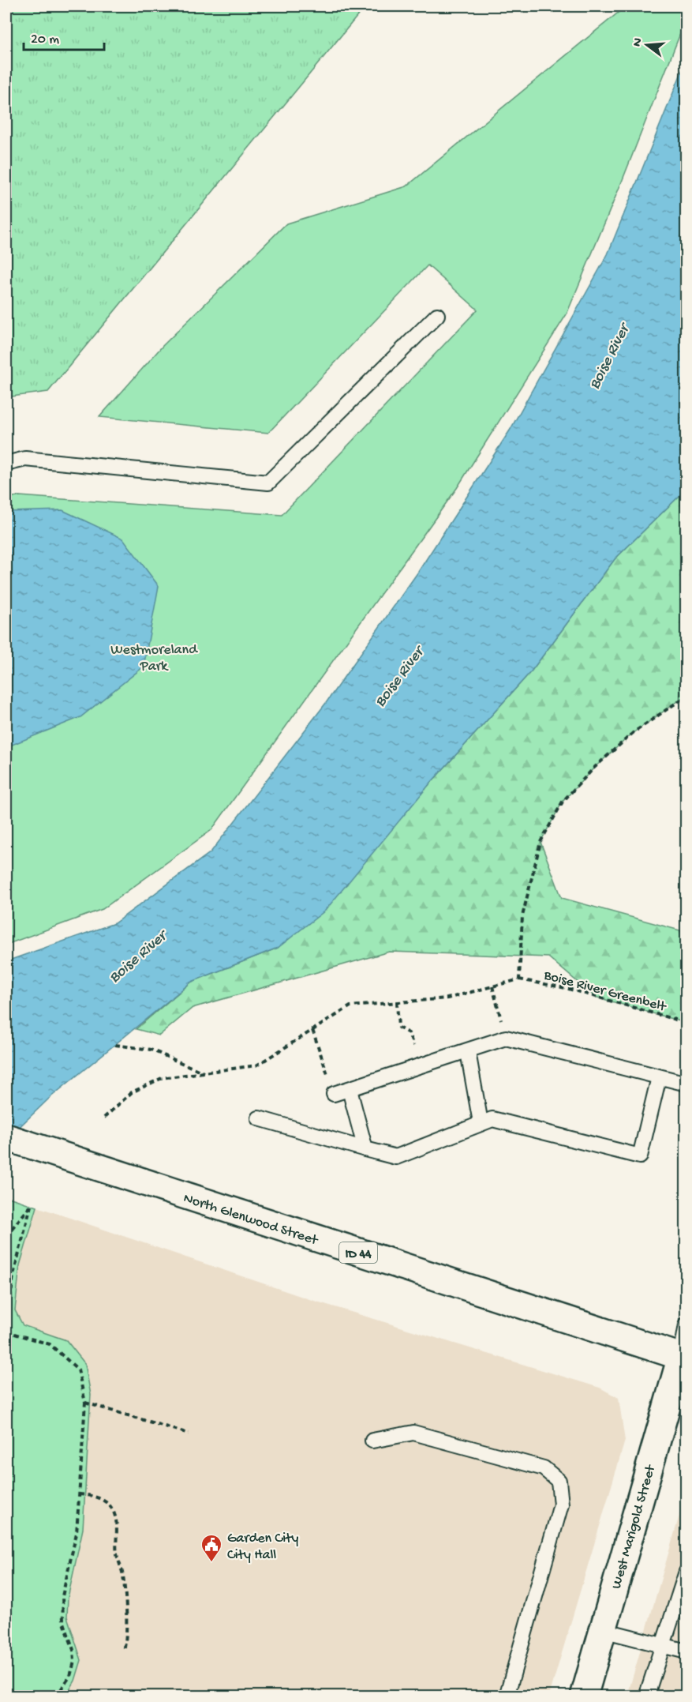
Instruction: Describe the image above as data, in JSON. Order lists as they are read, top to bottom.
{
  "streets": {
    "main road": ["North Glenwood Street", "ID 44", "West Marigold Street"],
    "path": ["Boise River Greenbelt"]
  },
  "crossings": [
    ["North Glenwood Street", "West Marigold Street"]
  ],
  "water": ["Boise River"],
  "parks": ["Westmoreland Park"],
  "places": {
    "public building": ["Garden City City Hall"]
  },
  "scale_bar": "20 m",
  "north": "left"
}
